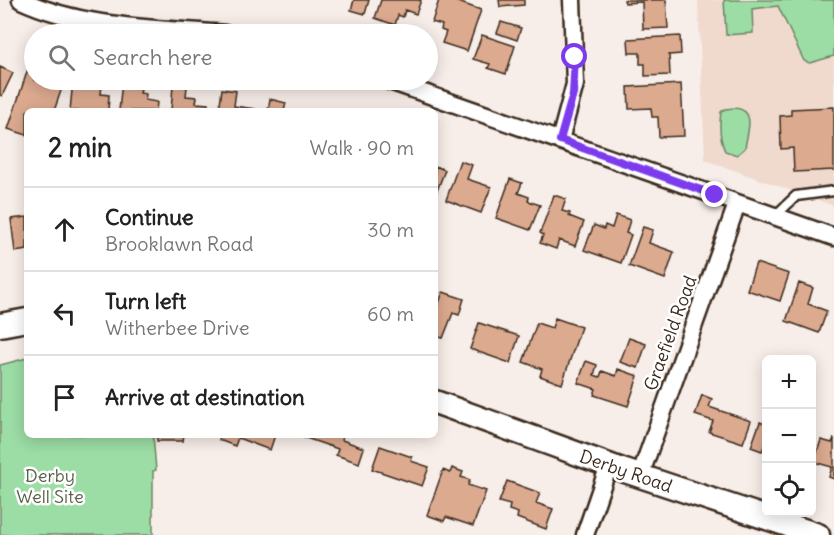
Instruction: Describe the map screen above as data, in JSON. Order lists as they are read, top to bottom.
{
  "streets": {
    "street": ["Graefield Road", "Derby Road"]
  },
  "crossings": [
    ["Graefield Road", "Derby Road"]
  ],
  "parks": ["Derby Well Site"],
  "page": {
    "search": "Search here",
    "heading": ["2 min", "Walk · 90 m"],
    "list": [
      ["Continue", "Brooklawn Road", "30 m"],
      ["Turn left", "Witherbee Drive", "60 m"],
      "Arrive at destination"
    ],
    "map_buttons": ["+", "−"]
  }
}
